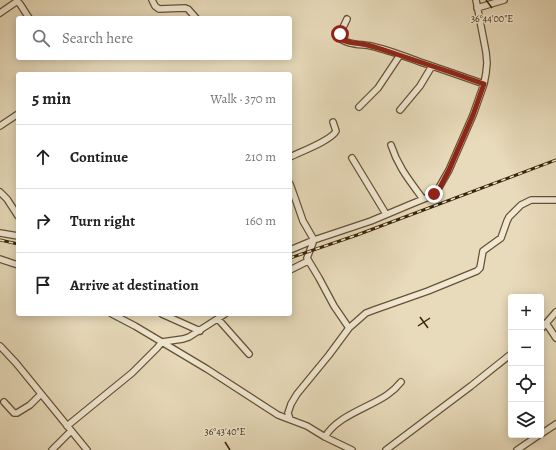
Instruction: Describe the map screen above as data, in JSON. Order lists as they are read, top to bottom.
{
  "page": {
    "search": "Search here",
    "heading": ["5 min", "Walk · 370 m"],
    "list": [
      ["Continue", "210 m"],
      ["Turn right", "160 m"],
      "Arrive at destination"
    ],
    "map_buttons": ["+", "−"]
  },
  "coordinates": ["36°44'00\"E", "36°43'40\"E"]
}
